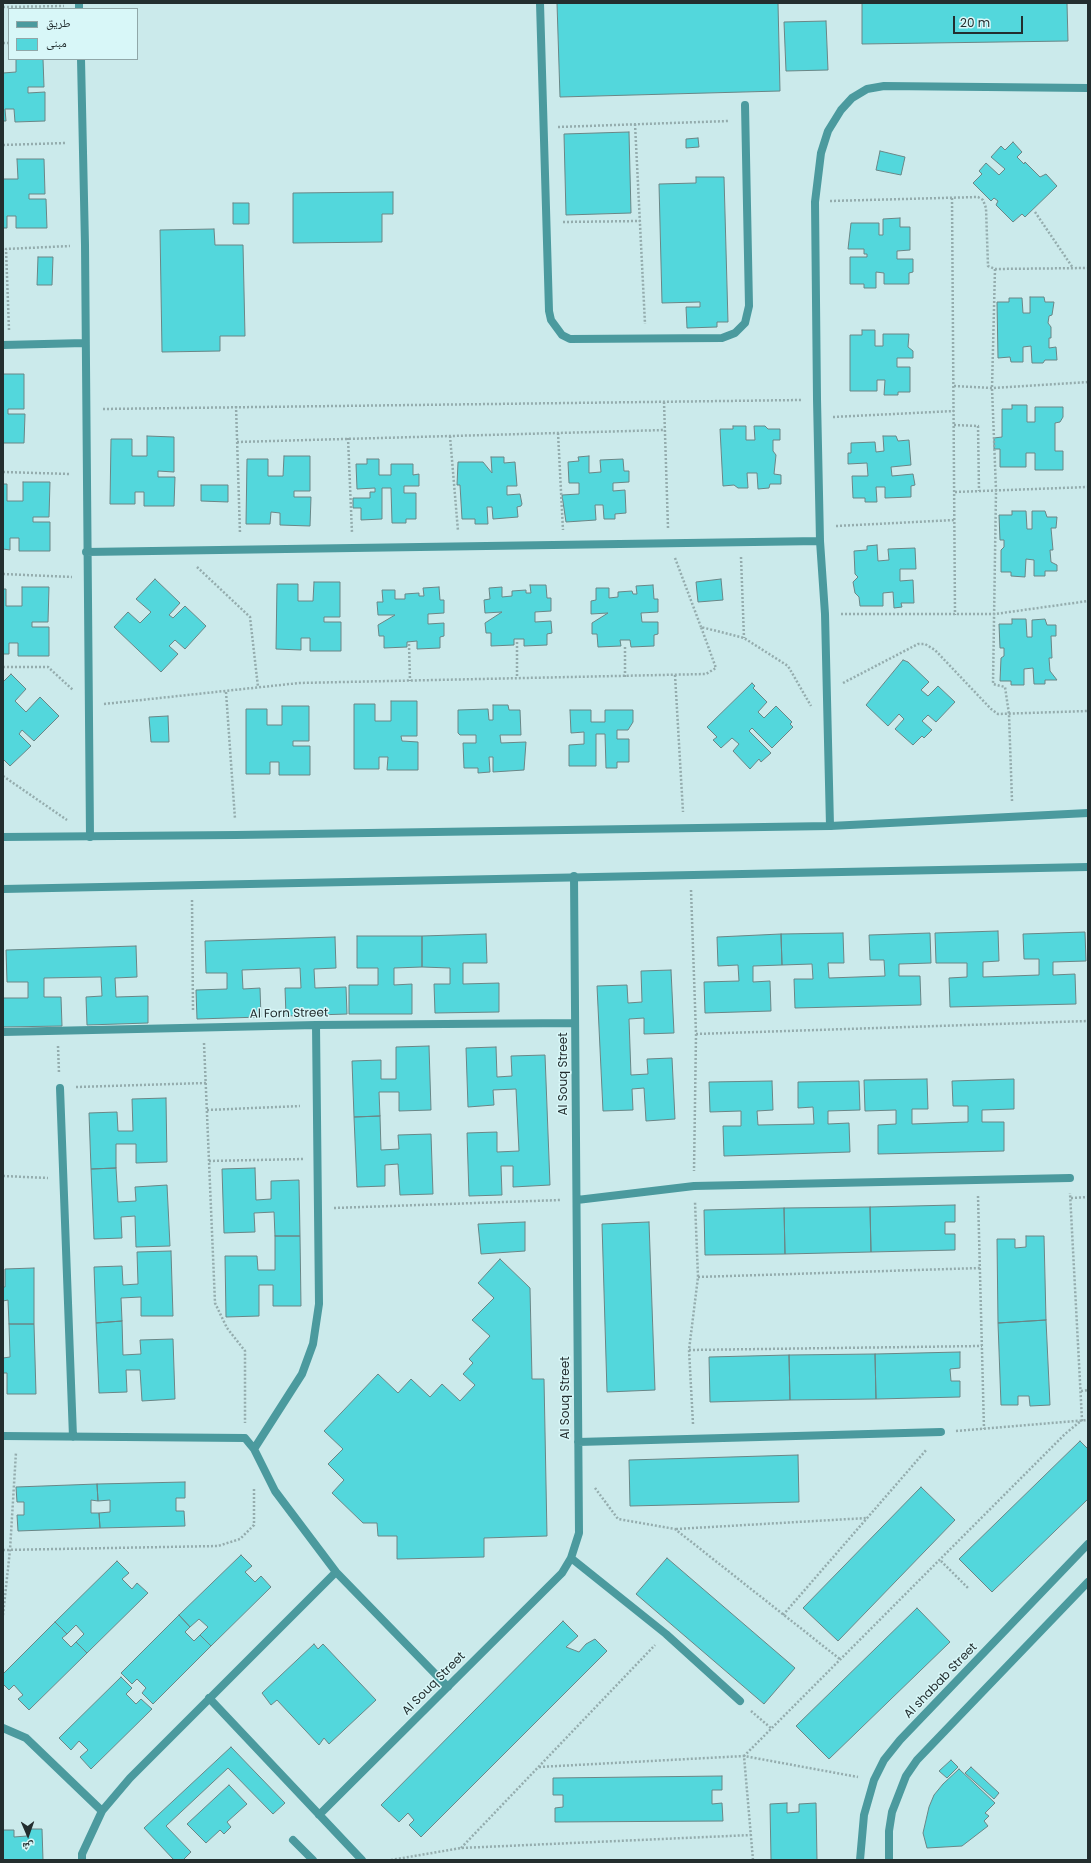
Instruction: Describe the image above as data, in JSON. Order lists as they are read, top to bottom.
{
  "streets": {
    "street": ["Al Forn Street", "Al Souq Street", "Al shabab Street"]
  },
  "crossings": [
    ["Al Forn Street", "Al Souq Street"]
  ],
  "legend": ["طريق", "مبنى"],
  "scale_bar": "20 m",
  "north": "bottom"
}
